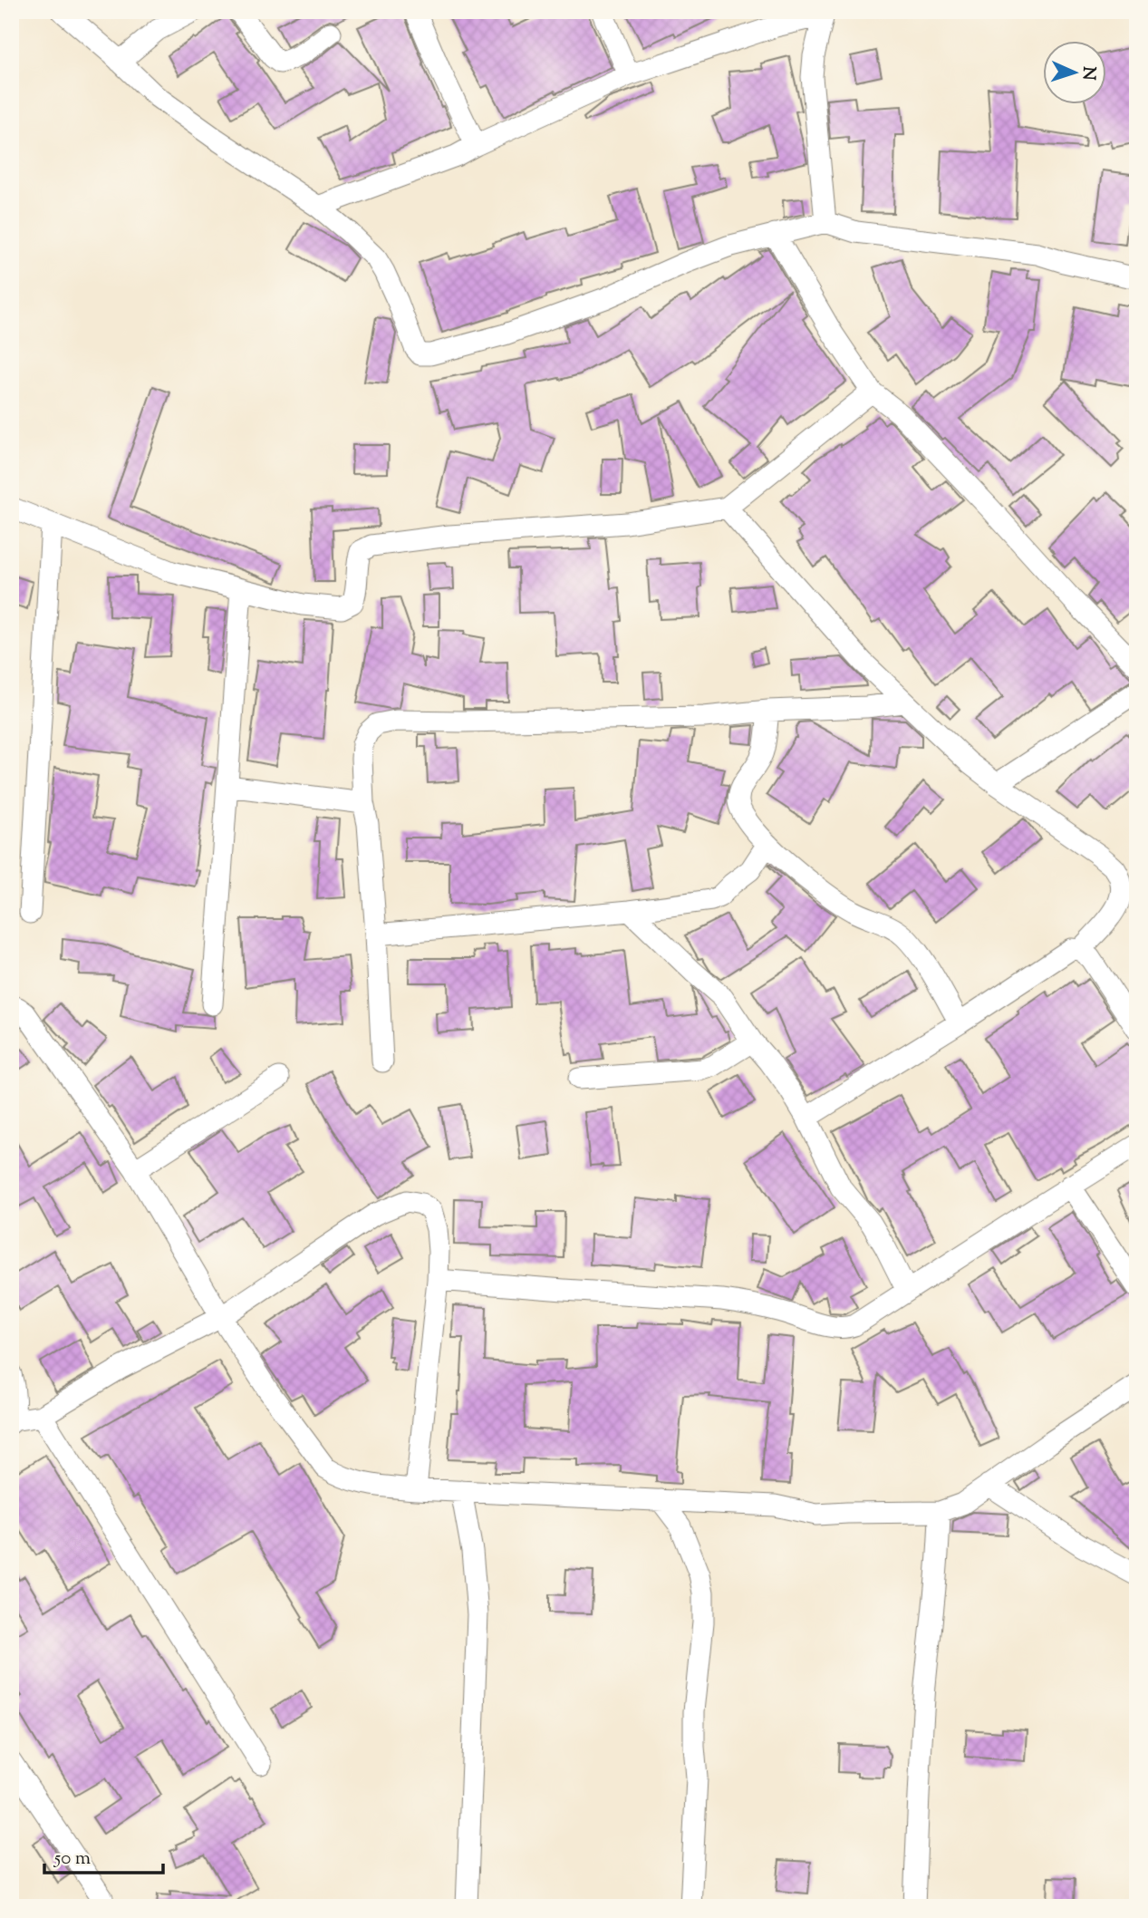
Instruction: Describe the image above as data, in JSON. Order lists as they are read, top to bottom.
{
  "scale_bar": "50 m",
  "north": "right"
}
